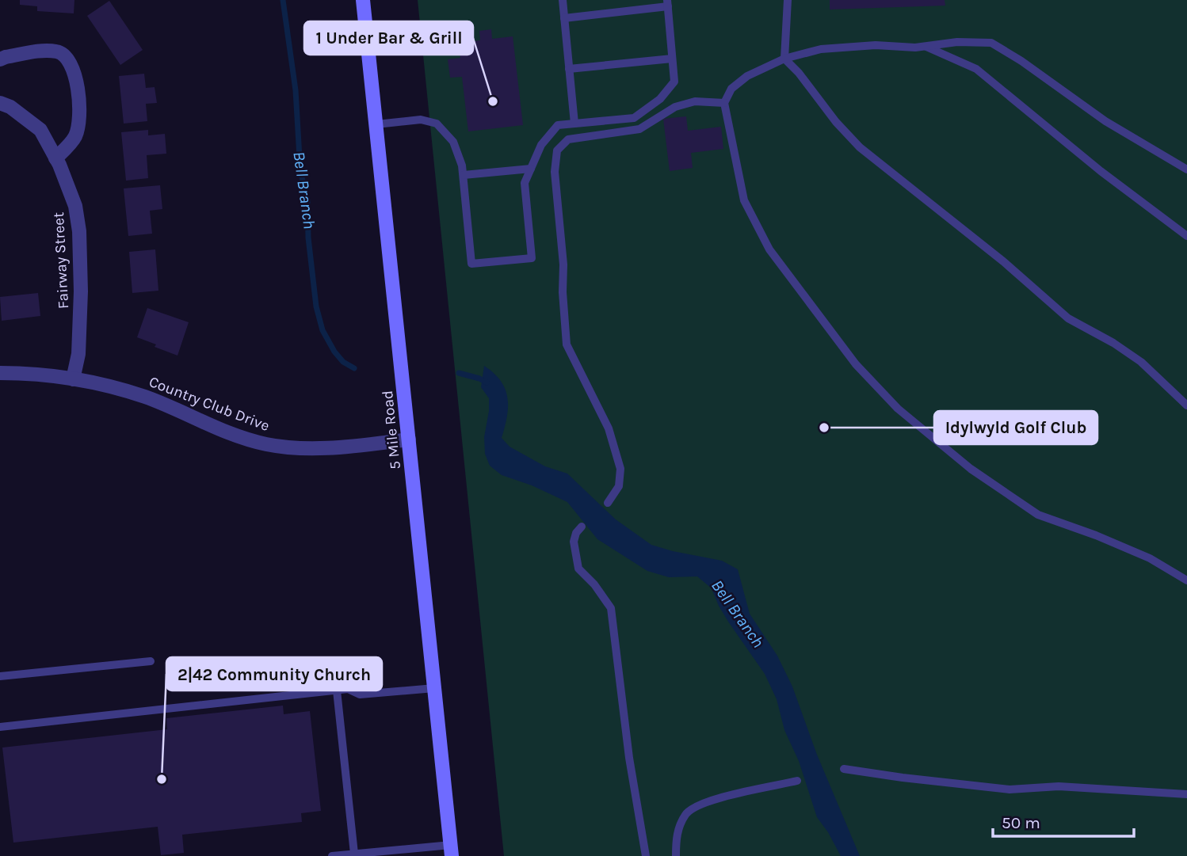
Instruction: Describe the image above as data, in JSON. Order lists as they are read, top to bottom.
{
  "streets": {
    "main road": ["5 Mile Road"],
    "street": ["Fairway Street", "Country Club Drive"]
  },
  "crossings": [
    ["Fairway Street", "Country Club Drive"],
    ["Country Club Drive", "5 Mile Road"]
  ],
  "water": ["Bell Branch"],
  "places": ["1 Under Bar & Grill", "Idylwyld Golf Club", "2|42 Community Church"],
  "scale_bar": "50 m"
}
